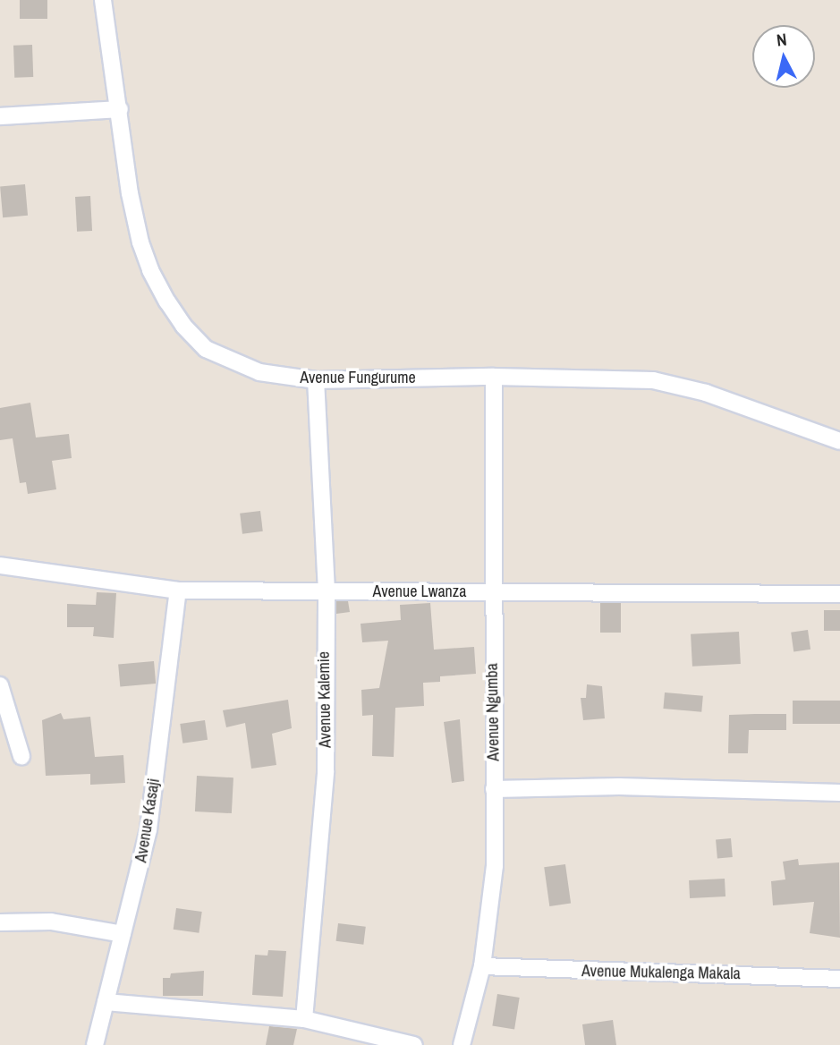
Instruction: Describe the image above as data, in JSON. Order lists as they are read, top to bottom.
{
  "streets": {
    "street": [
      "Avenue Fungurume",
      "Avenue Lwanza",
      "Avenue Kalemie",
      "Avenue Ngumba",
      "Avenue Kasaji",
      "Avenue Mukalenga Makala"
    ]
  },
  "crossings": [
    ["Avenue Fungurume", "Avenue Kalemie"],
    ["Avenue Fungurume", "Avenue Ngumba"],
    ["Avenue Lwanza", "Avenue Kalemie"],
    ["Avenue Lwanza", "Avenue Ngumba"],
    ["Avenue Lwanza", "Avenue Kasaji"],
    ["Avenue Ngumba", "Avenue Mukalenga Makala"]
  ],
  "north": "top"
}
